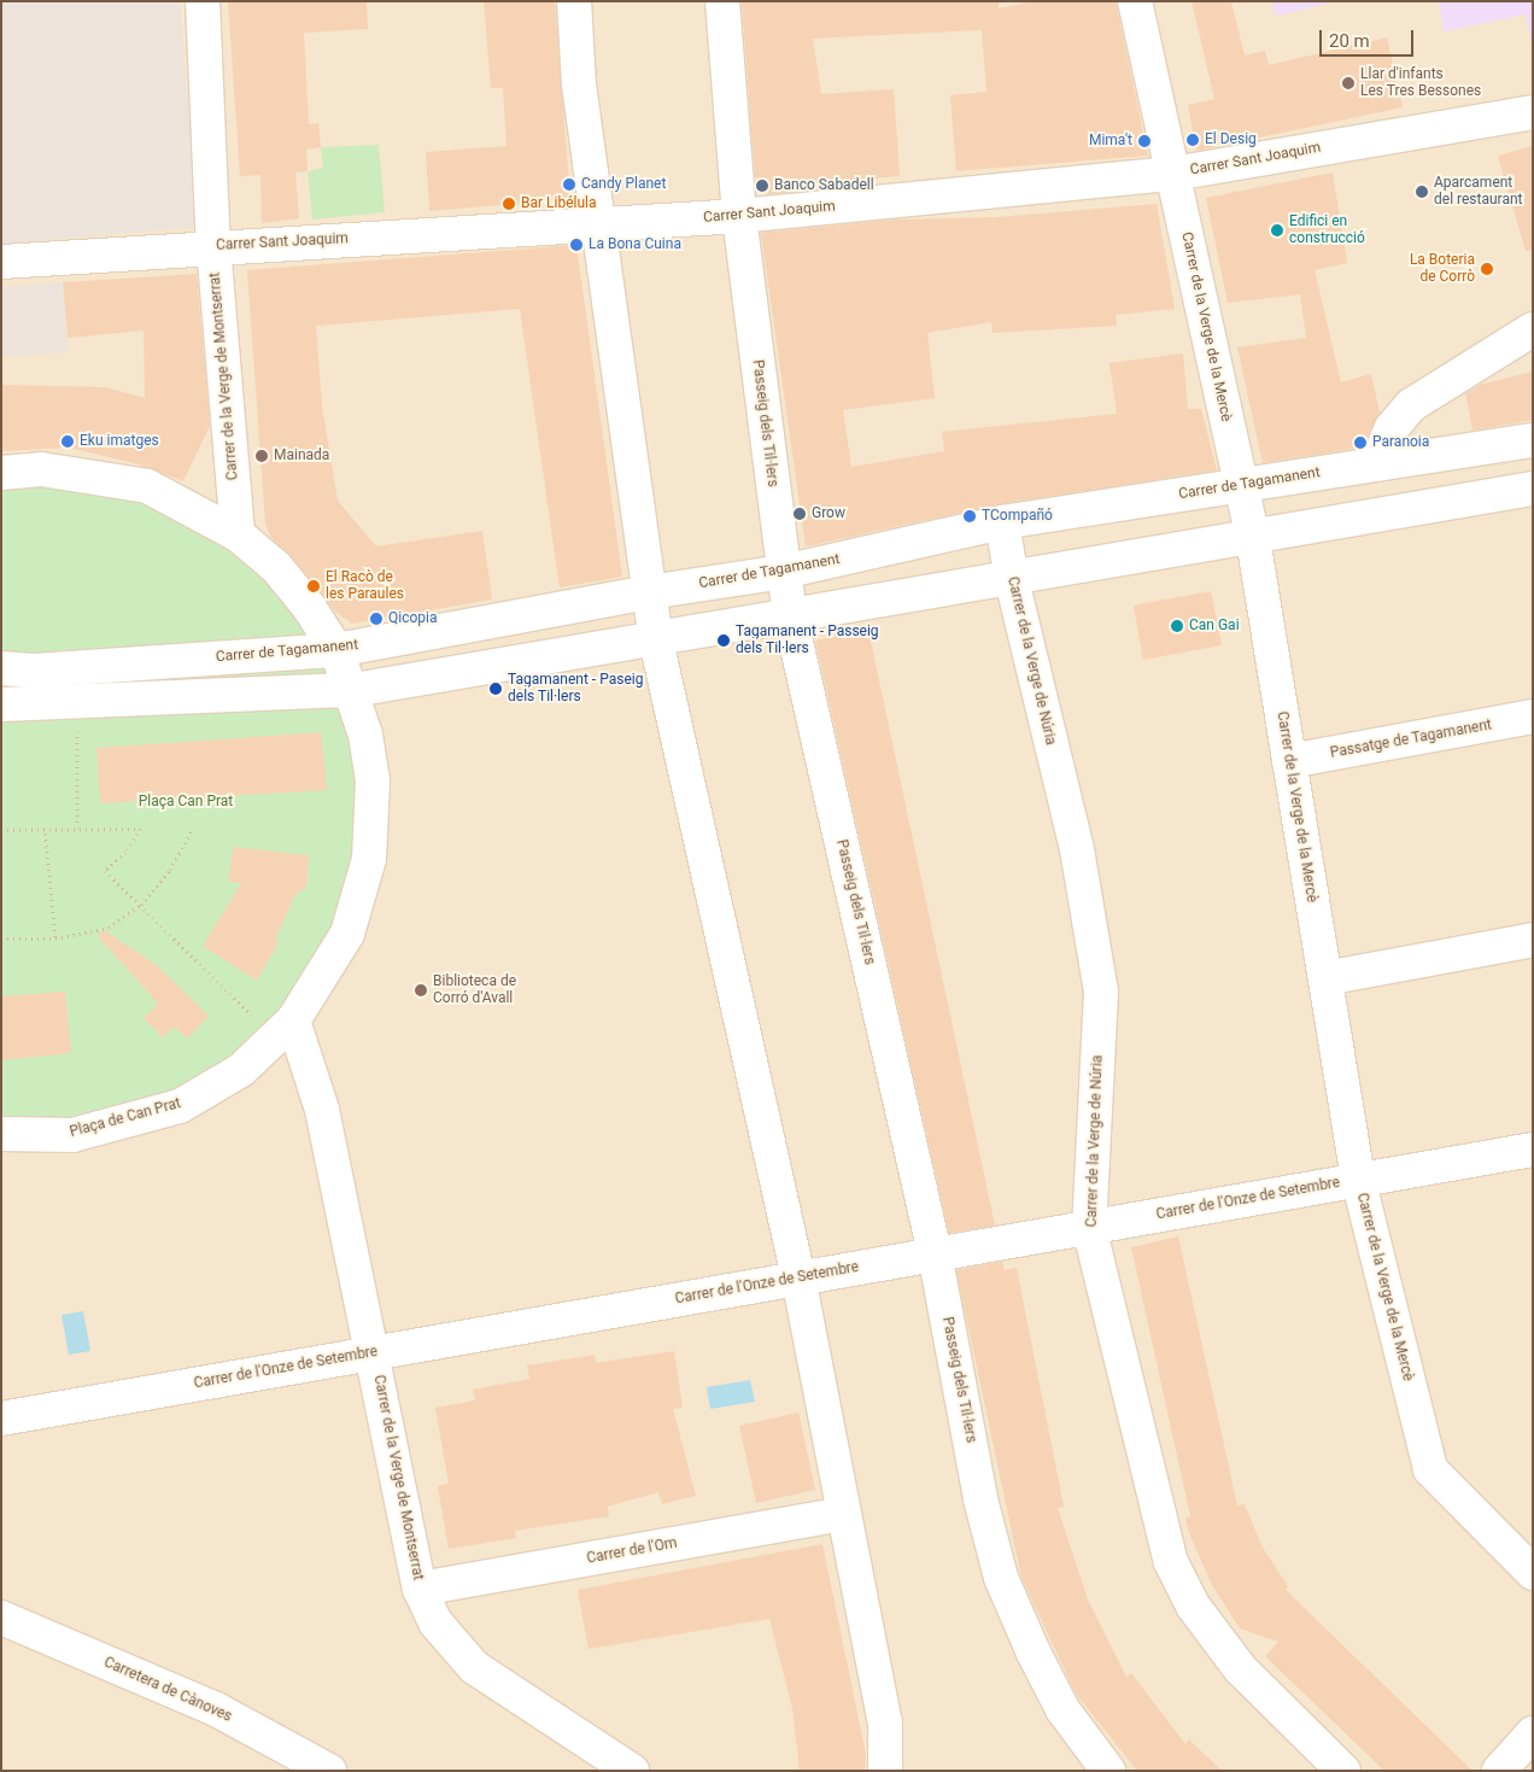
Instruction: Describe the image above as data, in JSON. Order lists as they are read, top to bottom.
{
  "streets": {
    "street": [
      "Carrer Sant Joaquim",
      "Carrer de la Verge de la Mercè",
      "Carrer de la Verge de Montserrat",
      "Passeig dels Til·lers",
      "Carrer de Tagamanent",
      "Carrer de la Verge de Núria",
      "Passatge de Tagamanent",
      "Plaça de Can Prat",
      "Carrer de l'Onze de Setembre",
      "Carrer de l'Om",
      "Carretera de Cànoves"
    ]
  },
  "crossings": [
    ["Carrer Sant Joaquim", "Carrer de la Verge de la Mercè"],
    ["Carrer Sant Joaquim", "Carrer de la Verge de Montserrat"],
    ["Carrer Sant Joaquim", "Passeig dels Til·lers"],
    ["Carrer de la Verge de la Mercè", "Carrer de Tagamanent"],
    ["Carrer de la Verge de la Mercè", "Passatge de Tagamanent"],
    ["Carrer de la Verge de la Mercè", "Carrer de l'Onze de Setembre"],
    ["Carrer de la Verge de Montserrat", "Plaça de Can Prat"],
    ["Carrer de la Verge de Montserrat", "Carrer de l'Onze de Setembre"],
    ["Carrer de la Verge de Montserrat", "Carrer de l'Om"],
    ["Passeig dels Til·lers", "Carrer de Tagamanent"],
    ["Passeig dels Til·lers", "Carrer de l'Onze de Setembre"],
    ["Carrer de Tagamanent", "Carrer de la Verge de Núria"],
    ["Carrer de Tagamanent", "Plaça de Can Prat"],
    ["Carrer de la Verge de Núria", "Carrer de l'Onze de Setembre"]
  ],
  "parks": ["Plaça Can Prat"],
  "places": [
    "Llar d'infants Les Tres Bessones",
    "El Desig",
    "Mima't",
    "Candy Planet",
    "Banco Sabadell",
    "Aparcament del restaurant",
    "Bar Libélula",
    "Edifici en construcció",
    "La Bona Cuina",
    "La Boteria de Corrò",
    "Eku imatges",
    "Paranoia",
    "Mainada",
    "Grow",
    "TCompañó",
    "El Racò de les Paraules",
    "Qicopia",
    "Can Gai",
    "Tagamanent - Passeig dels Til·lers",
    "Tagamanent - Paseig dels Til·lers",
    "Biblioteca de Corró d'Avall"
  ],
  "scale_bar": "20 m"
}
